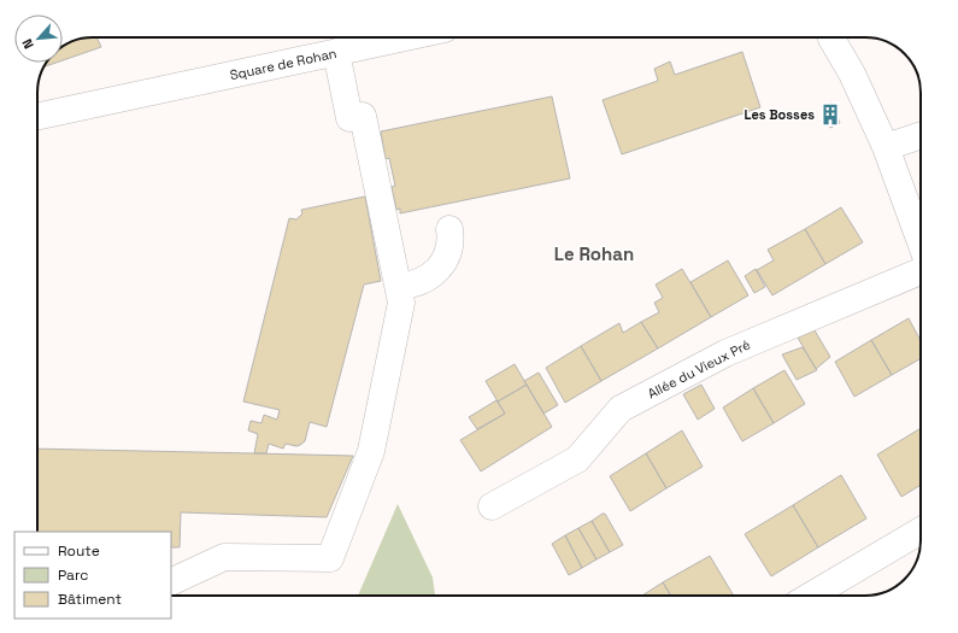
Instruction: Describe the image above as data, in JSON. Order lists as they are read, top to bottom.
{
  "streets": {
    "street": ["Square de Rohan", "Allée du Vieux Pré"]
  },
  "districts": ["Le Rohan"],
  "places": {
    "building": ["Les Bosses"]
  },
  "legend": ["Route", "Parc", "Bâtiment"],
  "north": "bottom left"
}
